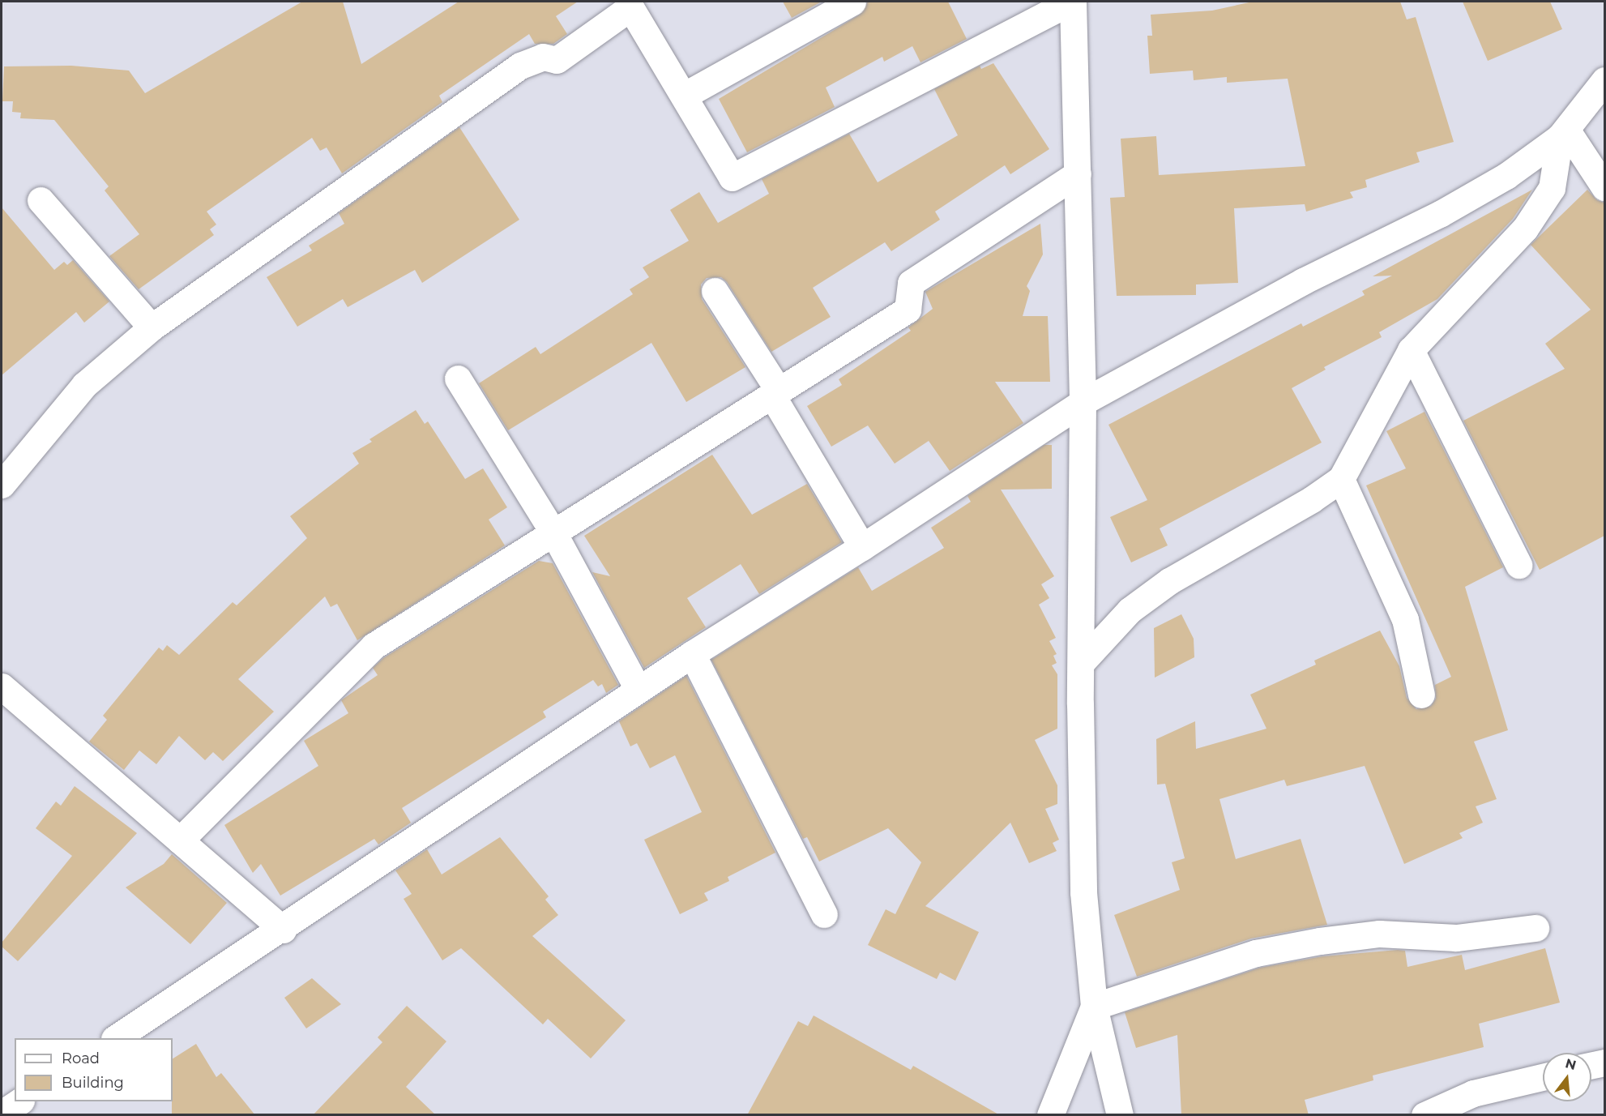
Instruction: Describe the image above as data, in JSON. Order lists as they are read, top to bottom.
{
  "legend": ["Road", "Building"],
  "north": "top"
}
